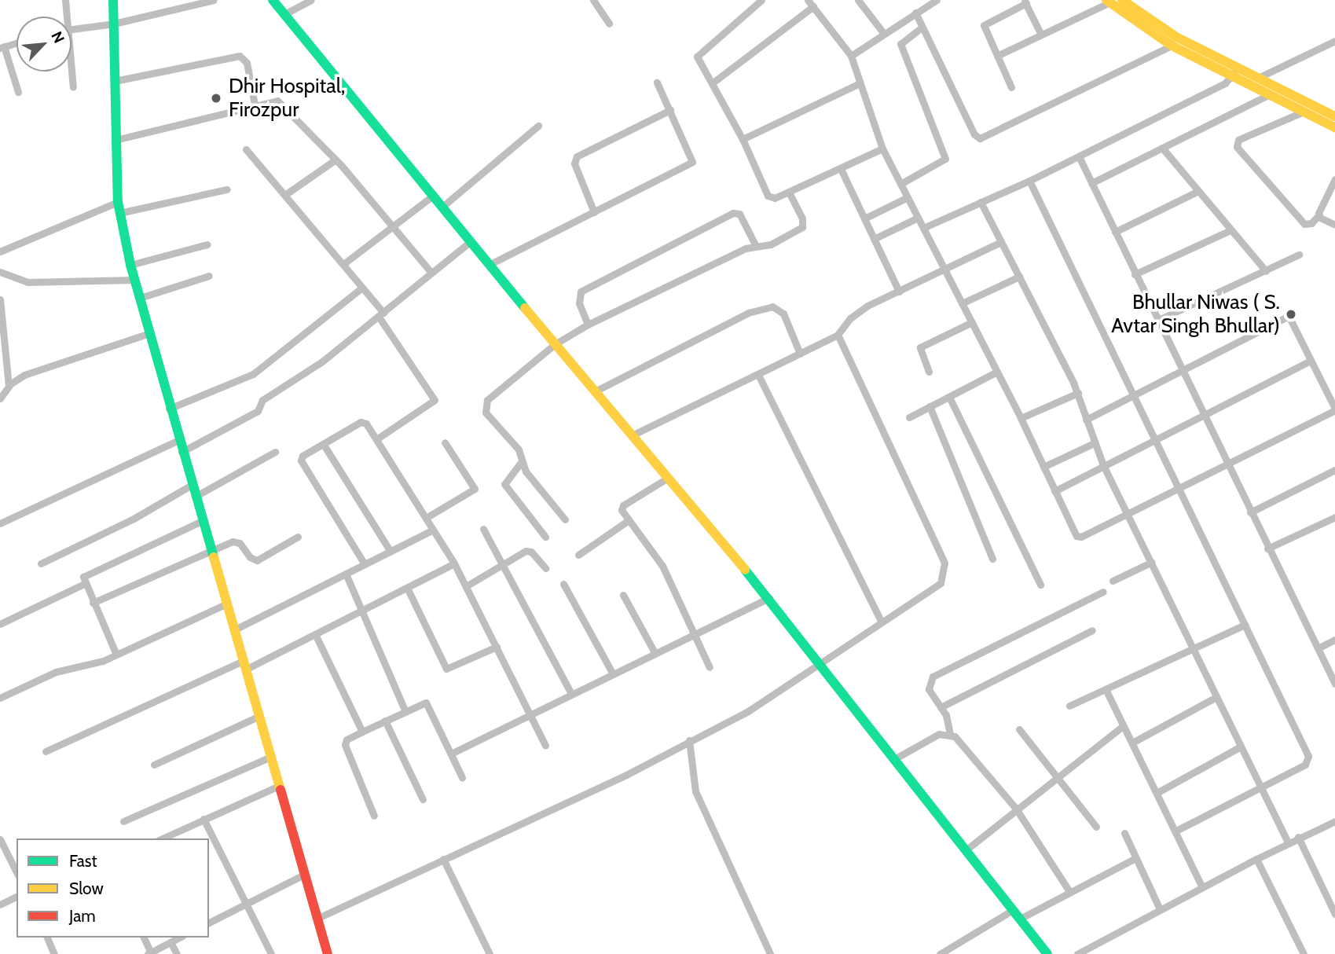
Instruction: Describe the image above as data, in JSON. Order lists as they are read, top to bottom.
{
  "places": ["Dhir Hospital, Firozpur", "Bhullar Niwas ( S. Avtar Singh Bhullar)"],
  "legend": ["Fast", "Slow", "Jam"],
  "north": "top right"
}
